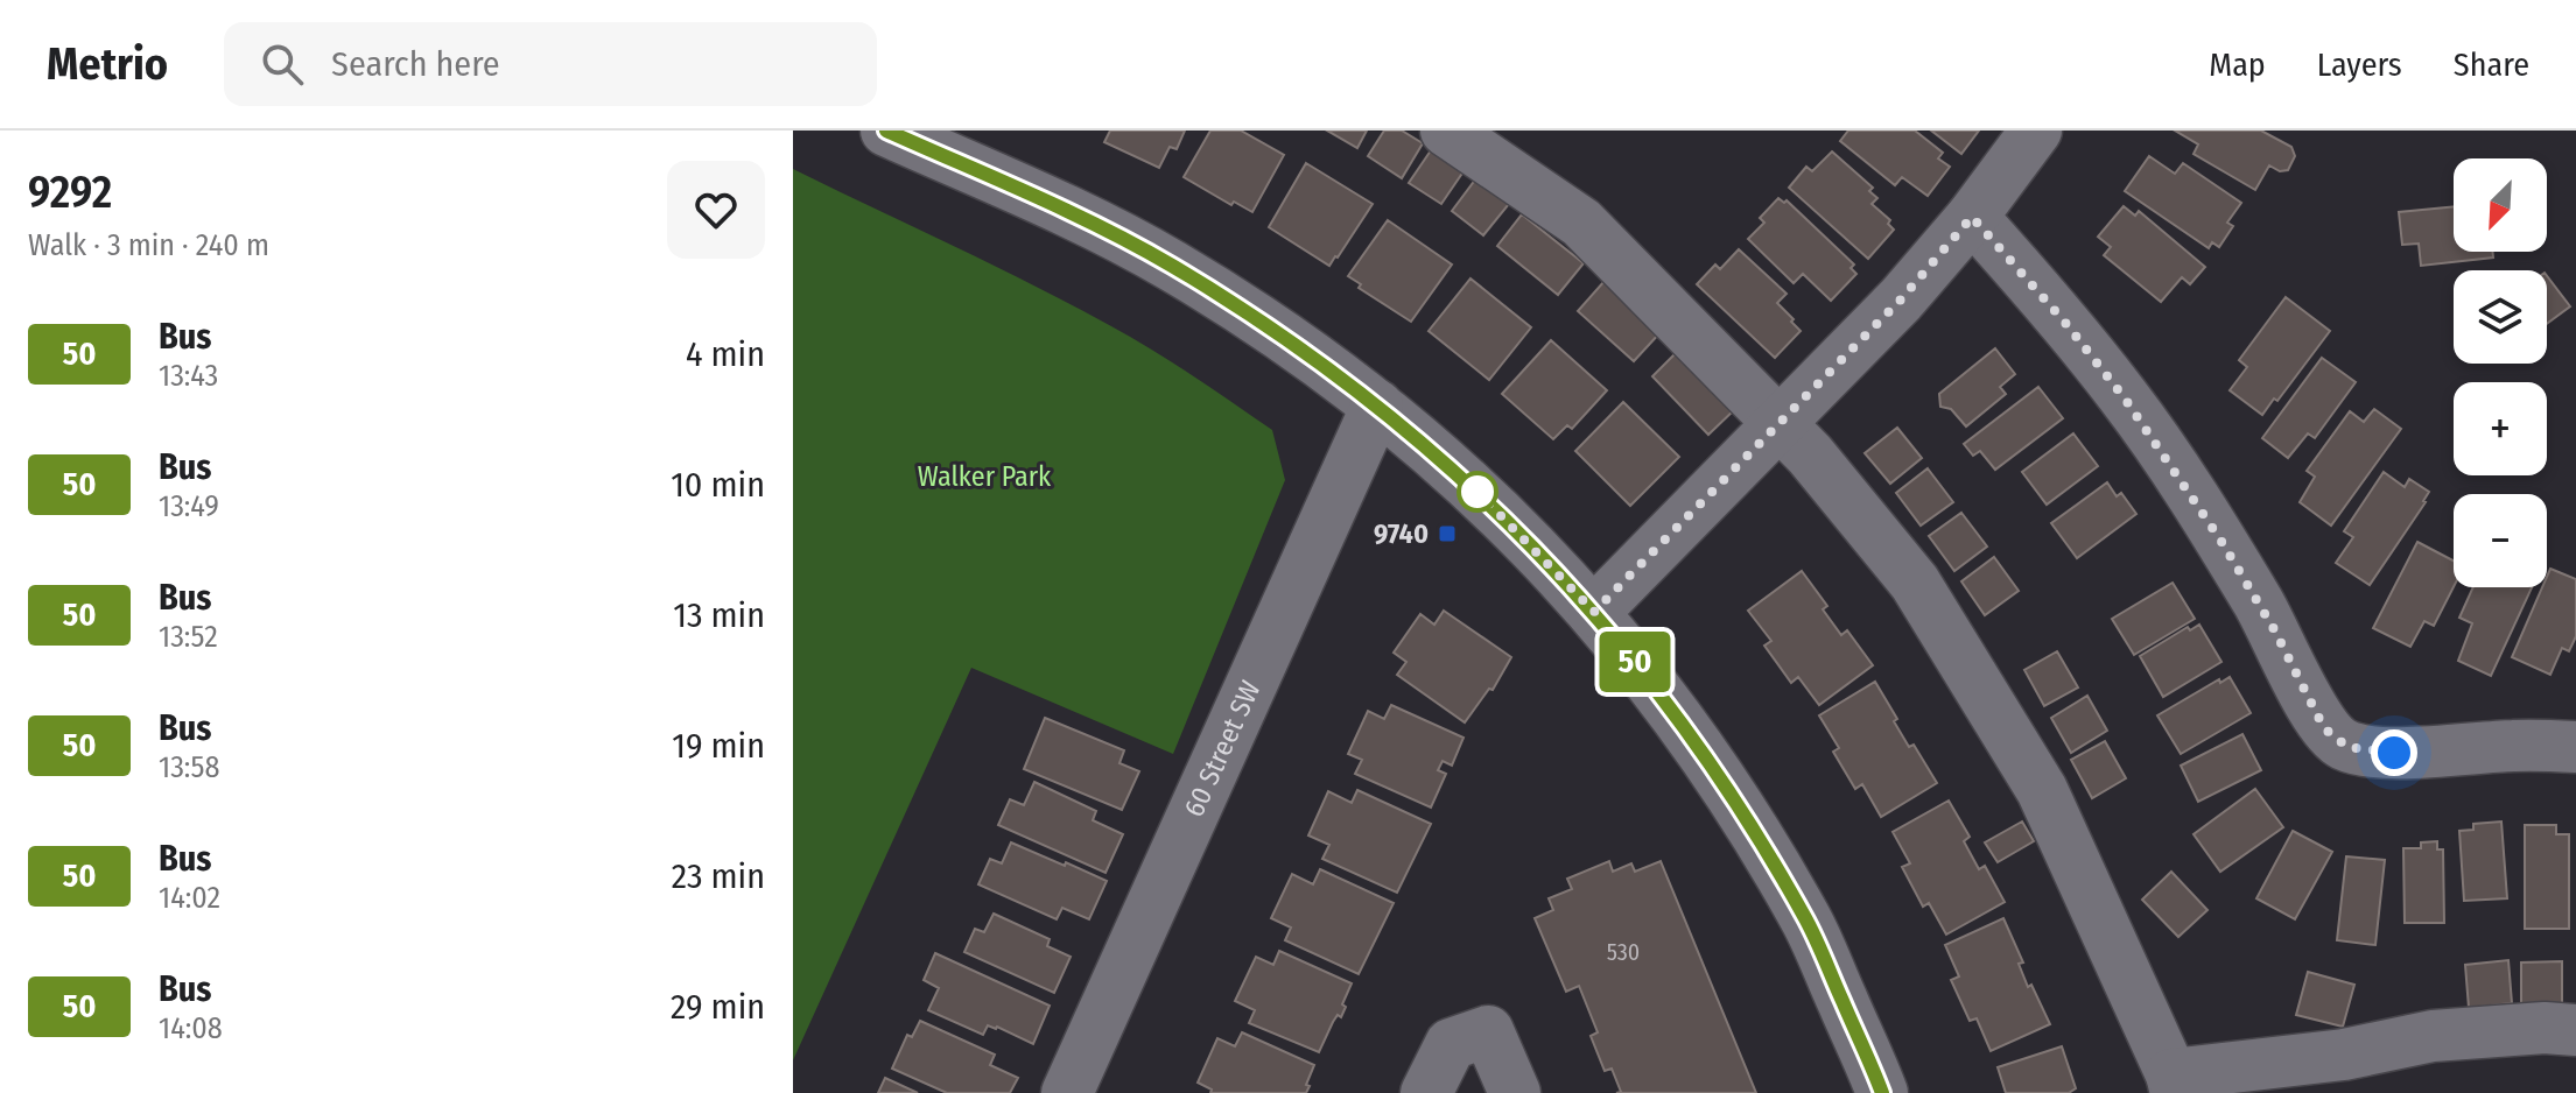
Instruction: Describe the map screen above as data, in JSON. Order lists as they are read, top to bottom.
{
  "streets": {
    "street": ["60 Street SW"]
  },
  "parks": ["Walker Park"],
  "places": {
    "transit": ["9740"]
  },
  "lines": ["bus line 50"],
  "house_numbers": ["530"],
  "north": "bottom left",
  "page": {
    "header": "Metrio",
    "search": "Search here",
    "nav": ["Map", "Layers", "Share"],
    "heading": ["9292", "Walk · 3 min · 240 m"],
    "on_map": "50",
    "map_buttons": ["+", "−"],
    "list": [
      {
        "mark": "50",
        "name": "Bus",
        "note": "13:43",
        "value": "4 min"
      },
      {
        "mark": "50",
        "name": "Bus",
        "note": "13:49",
        "value": "10 min"
      },
      {
        "mark": "50",
        "name": "Bus",
        "note": "13:52",
        "value": "13 min"
      },
      {
        "mark": "50",
        "name": "Bus",
        "note": "13:58",
        "value": "19 min"
      },
      {
        "mark": "50",
        "name": "Bus",
        "note": "14:02",
        "value": "23 min"
      },
      {
        "mark": "50",
        "name": "Bus",
        "note": "14:08",
        "value": "29 min"
      }
    ]
  }
}
